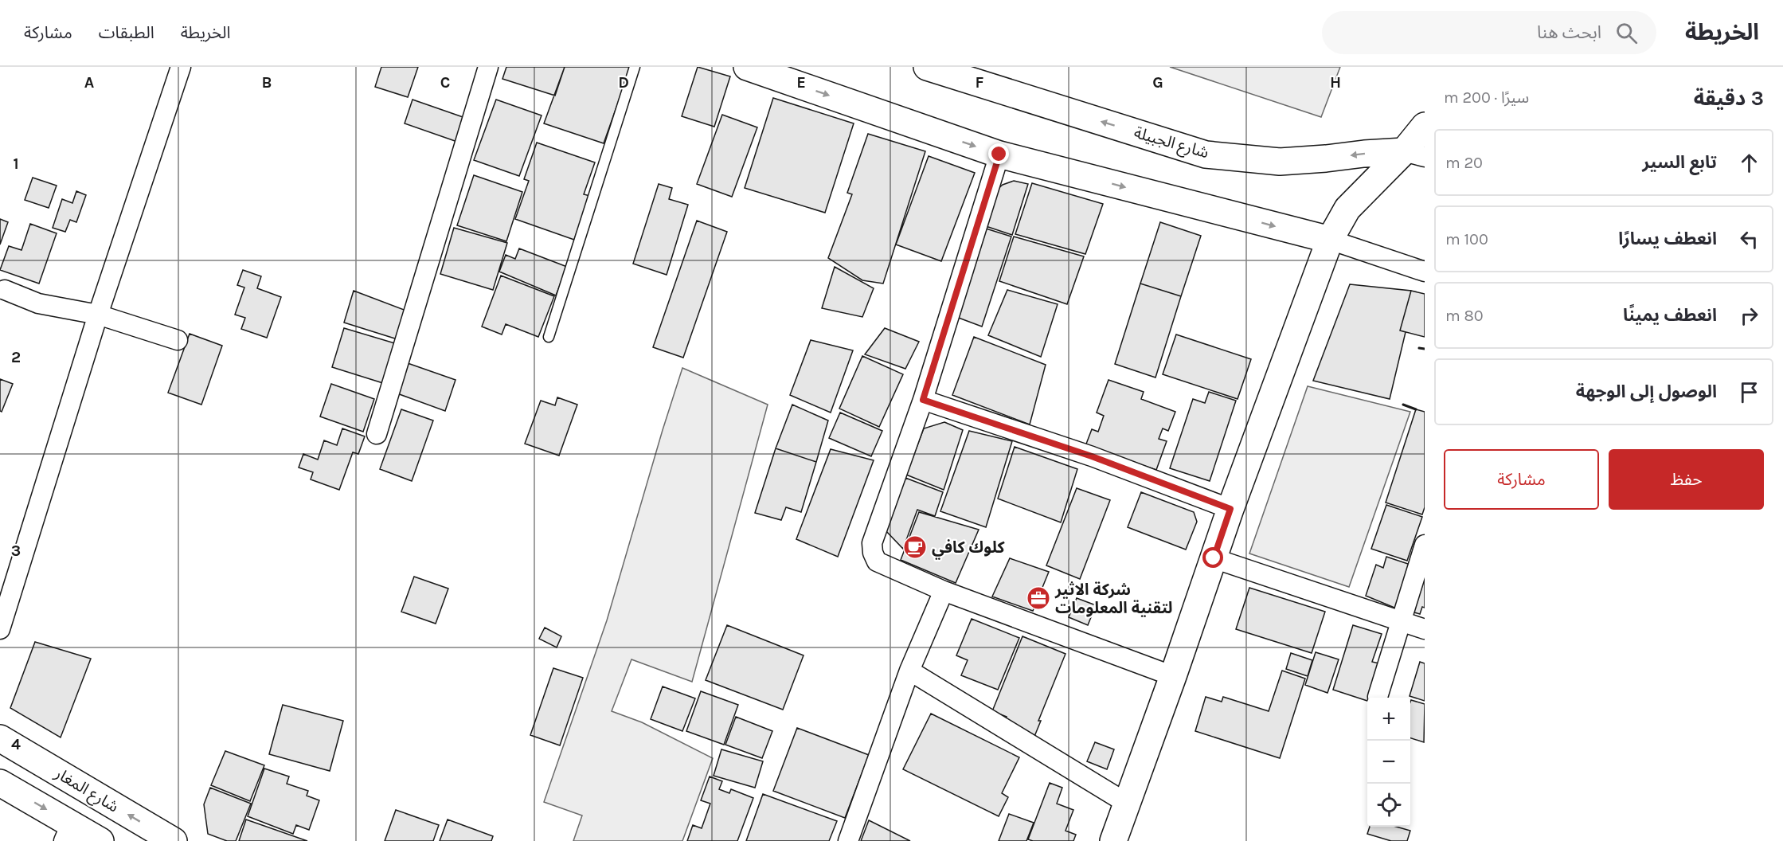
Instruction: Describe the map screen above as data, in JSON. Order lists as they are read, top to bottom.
{
  "streets": {
    "street": ["شارع الجبيلة", "شارع المغار"]
  },
  "places": {
    "cafe": ["كلوك كافي"],
    "office": ["شركة الاثير لتقنية المعلومات"]
  },
  "page": {
    "header": "الخريطة",
    "search": "ابحث هنا",
    "nav": ["الخريطة", "الطبقات", "مشاركة"],
    "heading": ["3 دقيقة", "سيرًا · 200 m"],
    "list": [
      ["تابع السير", "20 m"],
      ["انعطف يسارًا", "100 m"],
      ["انعطف يمينًا", "80 m"],
      "الوصول إلى الوجهة"
    ],
    "buttons": ["حفظ", "مشاركة"],
    "map_buttons": ["+", "−"]
  },
  "grid": {
    "columns": [
      "A",
      "B",
      "C",
      "D",
      "E",
      "F",
      "G",
      "H"
    ],
    "rows": [
      "1",
      "2",
      "3",
      "4"
    ]
  }
}
